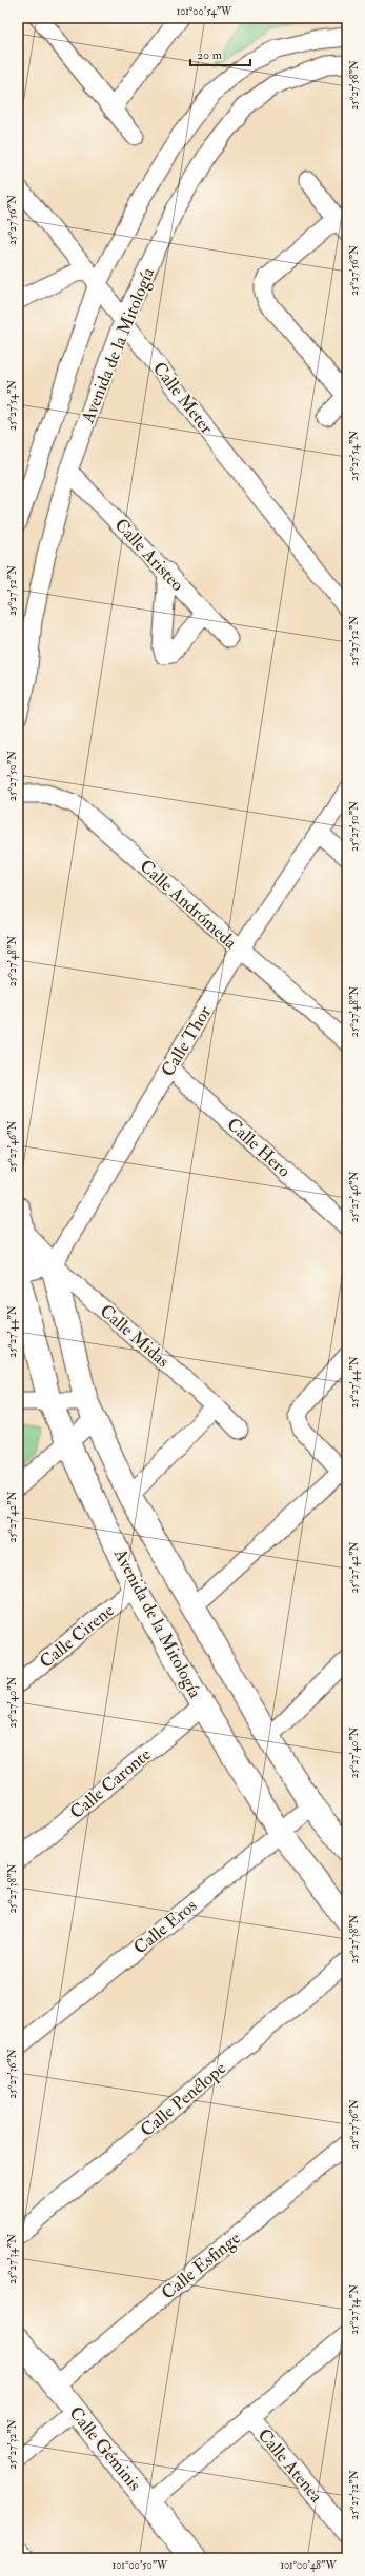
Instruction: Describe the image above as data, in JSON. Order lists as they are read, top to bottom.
{
  "streets": {
    "street": [
      "Avenida de la Mitología",
      "Calle Meter",
      "Calle Aristeo",
      "Calle Andrómeda",
      "Calle Thor",
      "Calle Hero",
      "Calle Midas",
      "Calle Cirene",
      "Calle Caronte",
      "Calle Eros",
      "Calle Penélope",
      "Calle Esfinge",
      "Calle Géminis",
      "Calle Atenea"
    ]
  },
  "crossings": [
    ["Avenida de la Mitología", "Calle Meter"],
    ["Avenida de la Mitología", "Calle Aristeo"],
    ["Avenida de la Mitología", "Calle Thor"],
    ["Avenida de la Mitología", "Calle Midas"],
    ["Avenida de la Mitología", "Calle Cirene"],
    ["Avenida de la Mitología", "Calle Caronte"],
    ["Avenida de la Mitología", "Calle Eros"],
    ["Calle Andrómeda", "Calle Thor"],
    ["Calle Thor", "Calle Hero"],
    ["Calle Thor", "Calle Midas"],
    ["Calle Esfinge", "Calle Géminis"],
    ["Calle Géminis", "Calle Atenea"]
  ],
  "scale_bar": "20 m",
  "coordinates": [
    "101°00'54\"W",
    "25°27'58\"N",
    "25°27'56\"N",
    "25°27'54\"N",
    "25°27'52\"N",
    "25°27'50\"N",
    "25°27'48\"N",
    "25°27'46\"N",
    "25°27'44\"N",
    "25°27'42\"N",
    "25°27'40\"N",
    "25°27'38\"N",
    "25°27'36\"N",
    "25°27'34\"N",
    "25°27'32\"N",
    "101°00'50\"W",
    "101°00'48\"W"
  ]
}
